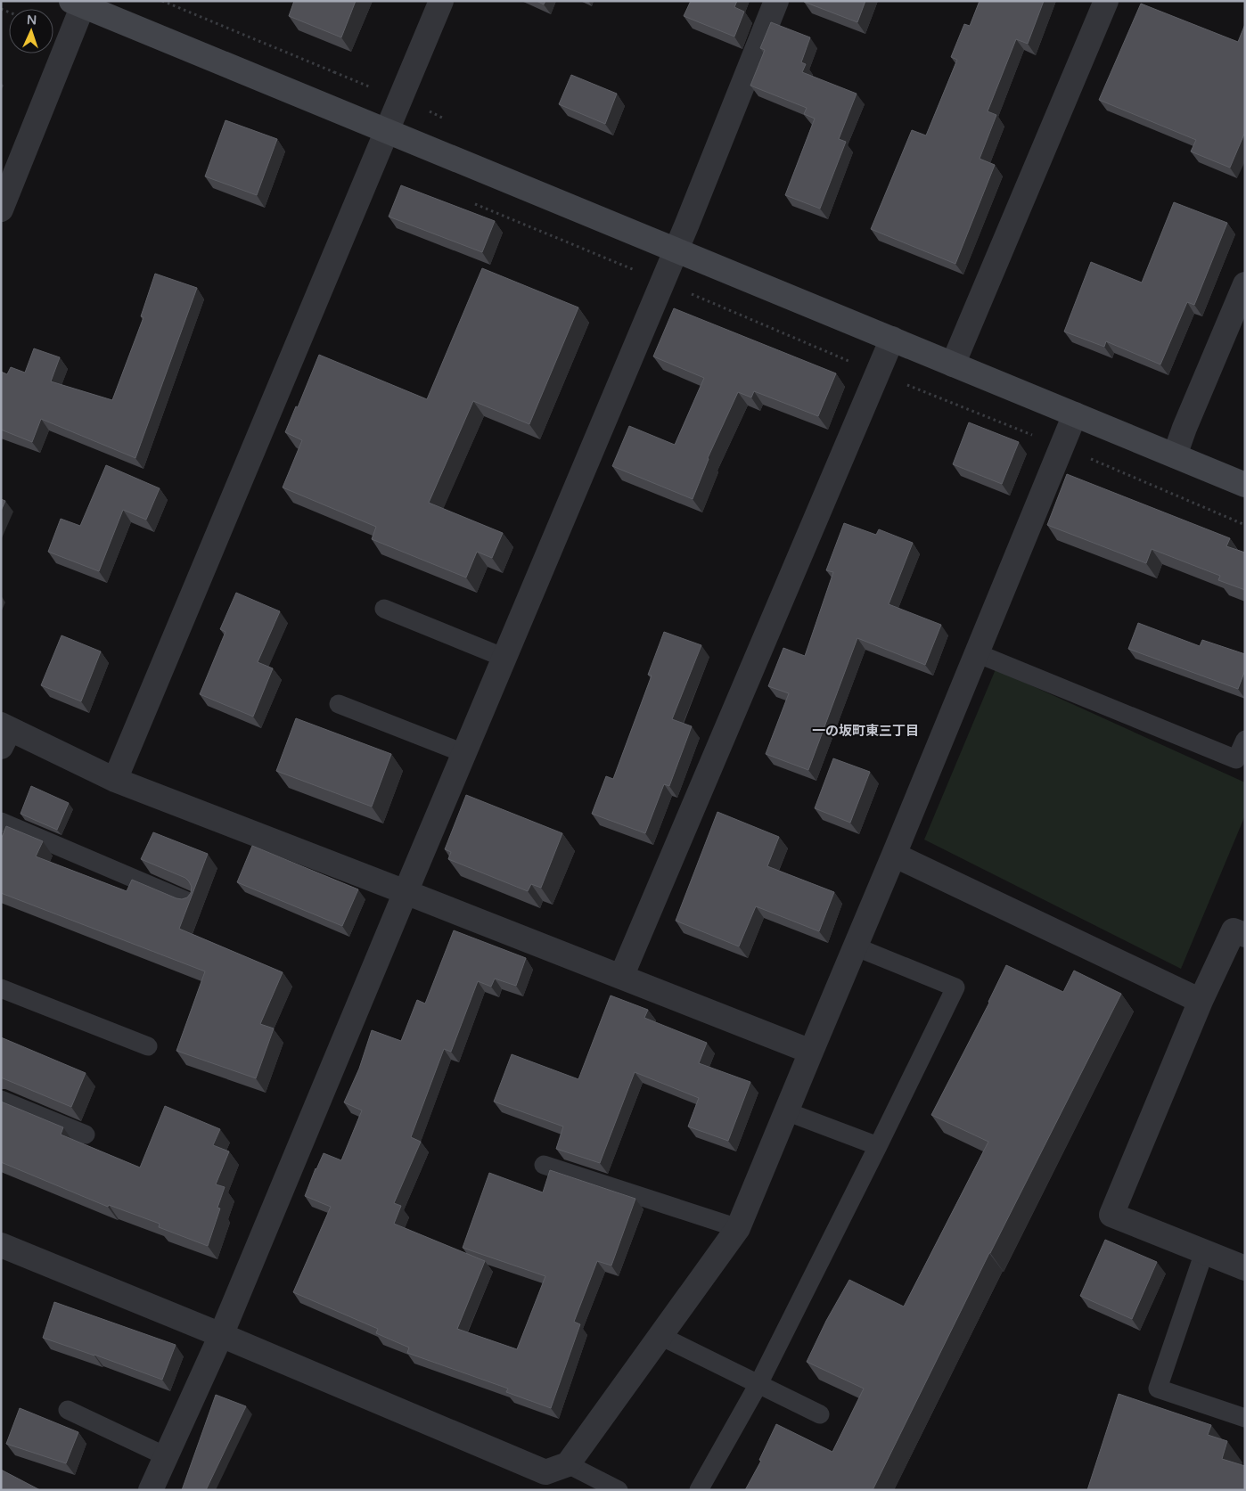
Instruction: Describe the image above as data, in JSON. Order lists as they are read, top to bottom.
{
  "districts": ["一の坂町東三丁目"],
  "north": "top"
}
